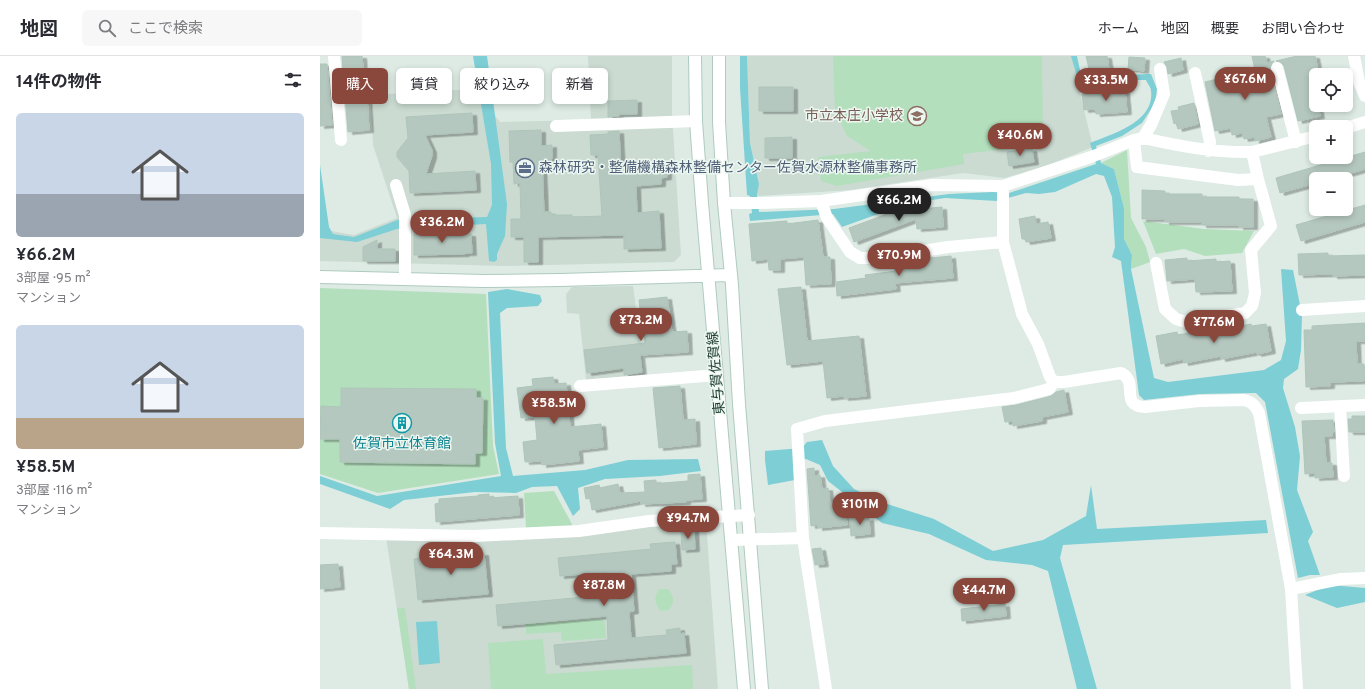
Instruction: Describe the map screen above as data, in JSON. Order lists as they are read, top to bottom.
{
  "streets": {
    "street": ["東与賀佐賀線"]
  },
  "places": {
    "school or university": ["市立本庄小学校"],
    "office": ["森林研究・整備機構森林整備センター佐賀水源林整備事務所"],
    "building": ["佐賀市立体育館"]
  },
  "page": {
    "header": "地図",
    "search": "ここで検索",
    "nav": [
      "ホーム",
      "地図",
      "概要",
      "お問い合わせ"
    ],
    "heading": "14件の物件",
    "price": [
      "¥67.6M",
      "¥33.5M",
      "¥40.6M",
      "¥66.2M",
      "¥36.2M",
      "¥70.9M",
      "¥73.2M",
      "¥77.6M",
      "¥58.5M",
      "¥101M",
      "¥94.7M",
      "¥64.3M",
      "¥87.8M",
      "¥44.7M"
    ],
    "map_buttons": ["+", "−"],
    "chip": [
      "購入",
      "賃貸",
      "絞り込み",
      "新着"
    ],
    "list": [
      {
        "name": "¥66.2M",
        "note": "3部屋 · 95 m² · マンション"
      },
      {
        "name": "¥58.5M",
        "note": "3部屋 · 116 m² · マンション"
      }
    ]
  }
}
